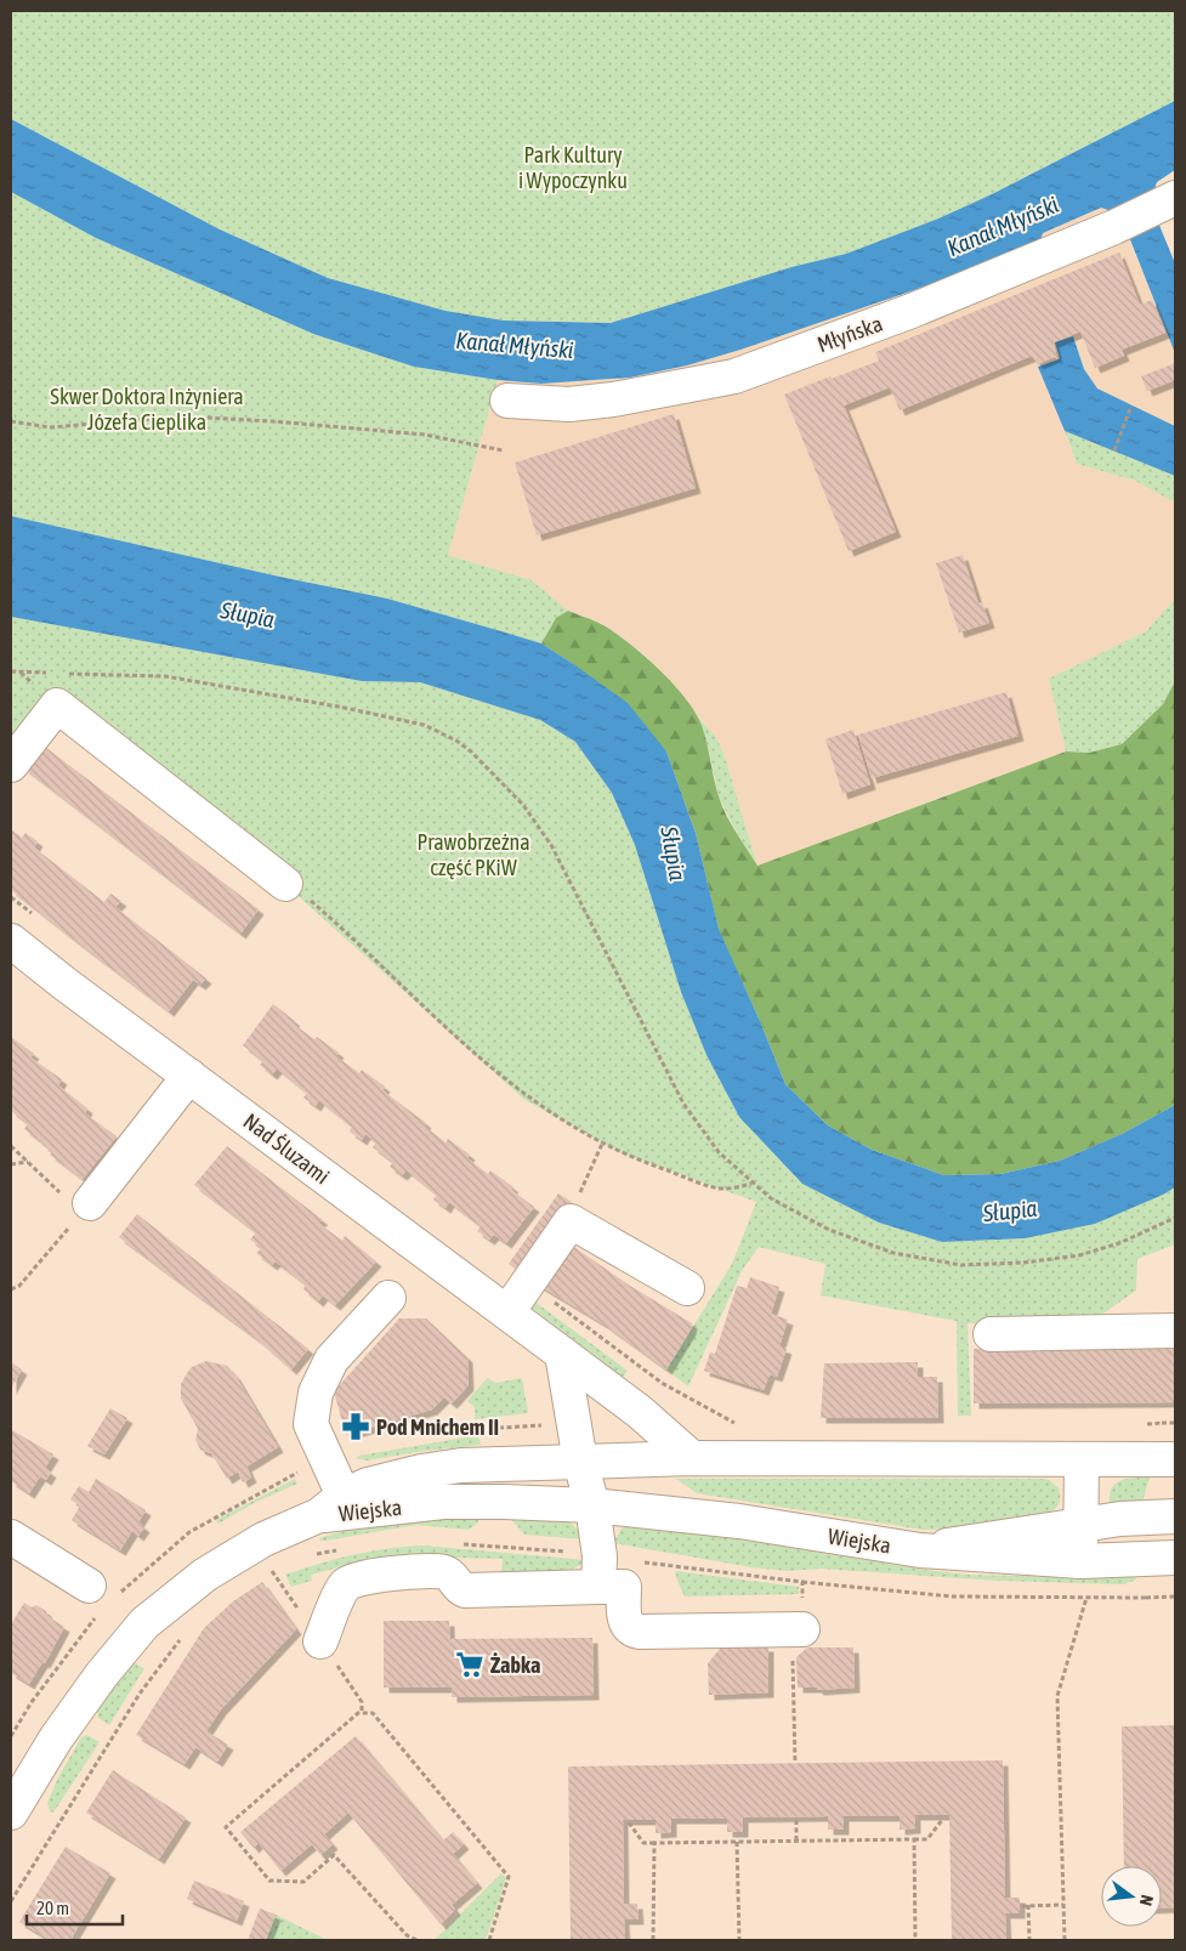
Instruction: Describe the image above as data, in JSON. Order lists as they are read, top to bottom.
{
  "streets": {
    "main road": ["Młyńska", "Nad Śluzami", "Wiejska"]
  },
  "crossings": [
    ["Nad Śluzami", "Wiejska"]
  ],
  "water": ["Kanał Młyński", "Słupia"],
  "parks": ["Park Kultury i Wypoczynku", "Skwer Doktora Inżyniera Józefa Cieplika", "Prawobrzeżna część PKiW"],
  "places": {
    "pharmacy": ["Pod Mnichem II"],
    "supermarket": ["Żabka"]
  },
  "scale_bar": "20 m",
  "north": "right"
}
